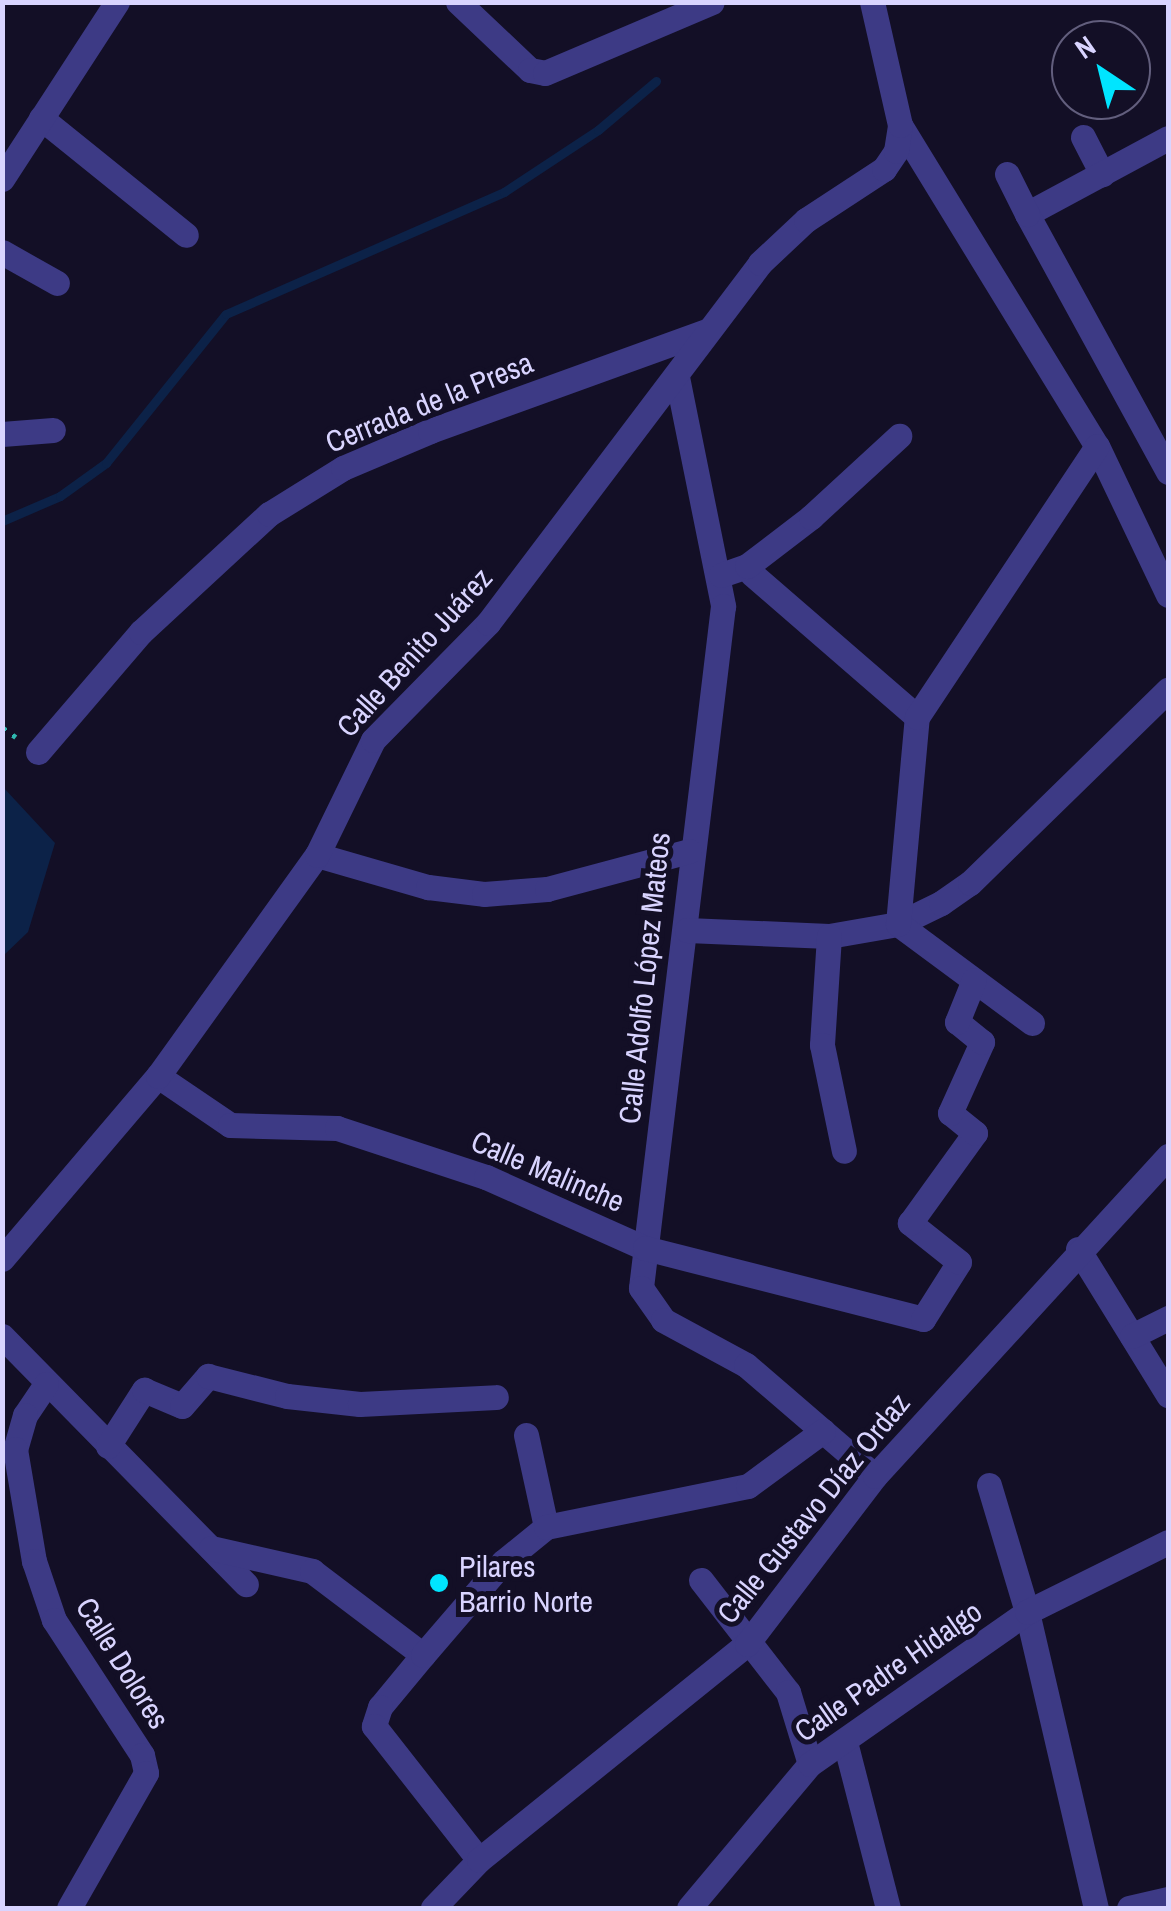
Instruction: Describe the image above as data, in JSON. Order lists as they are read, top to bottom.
{
  "streets": {
    "street": [
      "Cerrada de la Presa",
      "Calle Benito Juárez",
      "Calle Adolfo López Mateos",
      "Calle Malinche",
      "Calle Gustavo Díaz Ordaz",
      "Calle Dolores",
      "Calle Padre Hidalgo"
    ]
  },
  "crossings": [
    ["Cerrada de la Presa", "Calle Benito Juárez"],
    ["Calle Benito Juárez", "Calle Adolfo López Mateos"],
    ["Calle Benito Juárez", "Calle Malinche"],
    ["Calle Adolfo López Mateos", "Calle Malinche"],
    ["Calle Adolfo López Mateos", "Calle Gustavo Díaz Ordaz"]
  ],
  "places": ["Pilares Barrio Norte"],
  "north": "top left"
}
